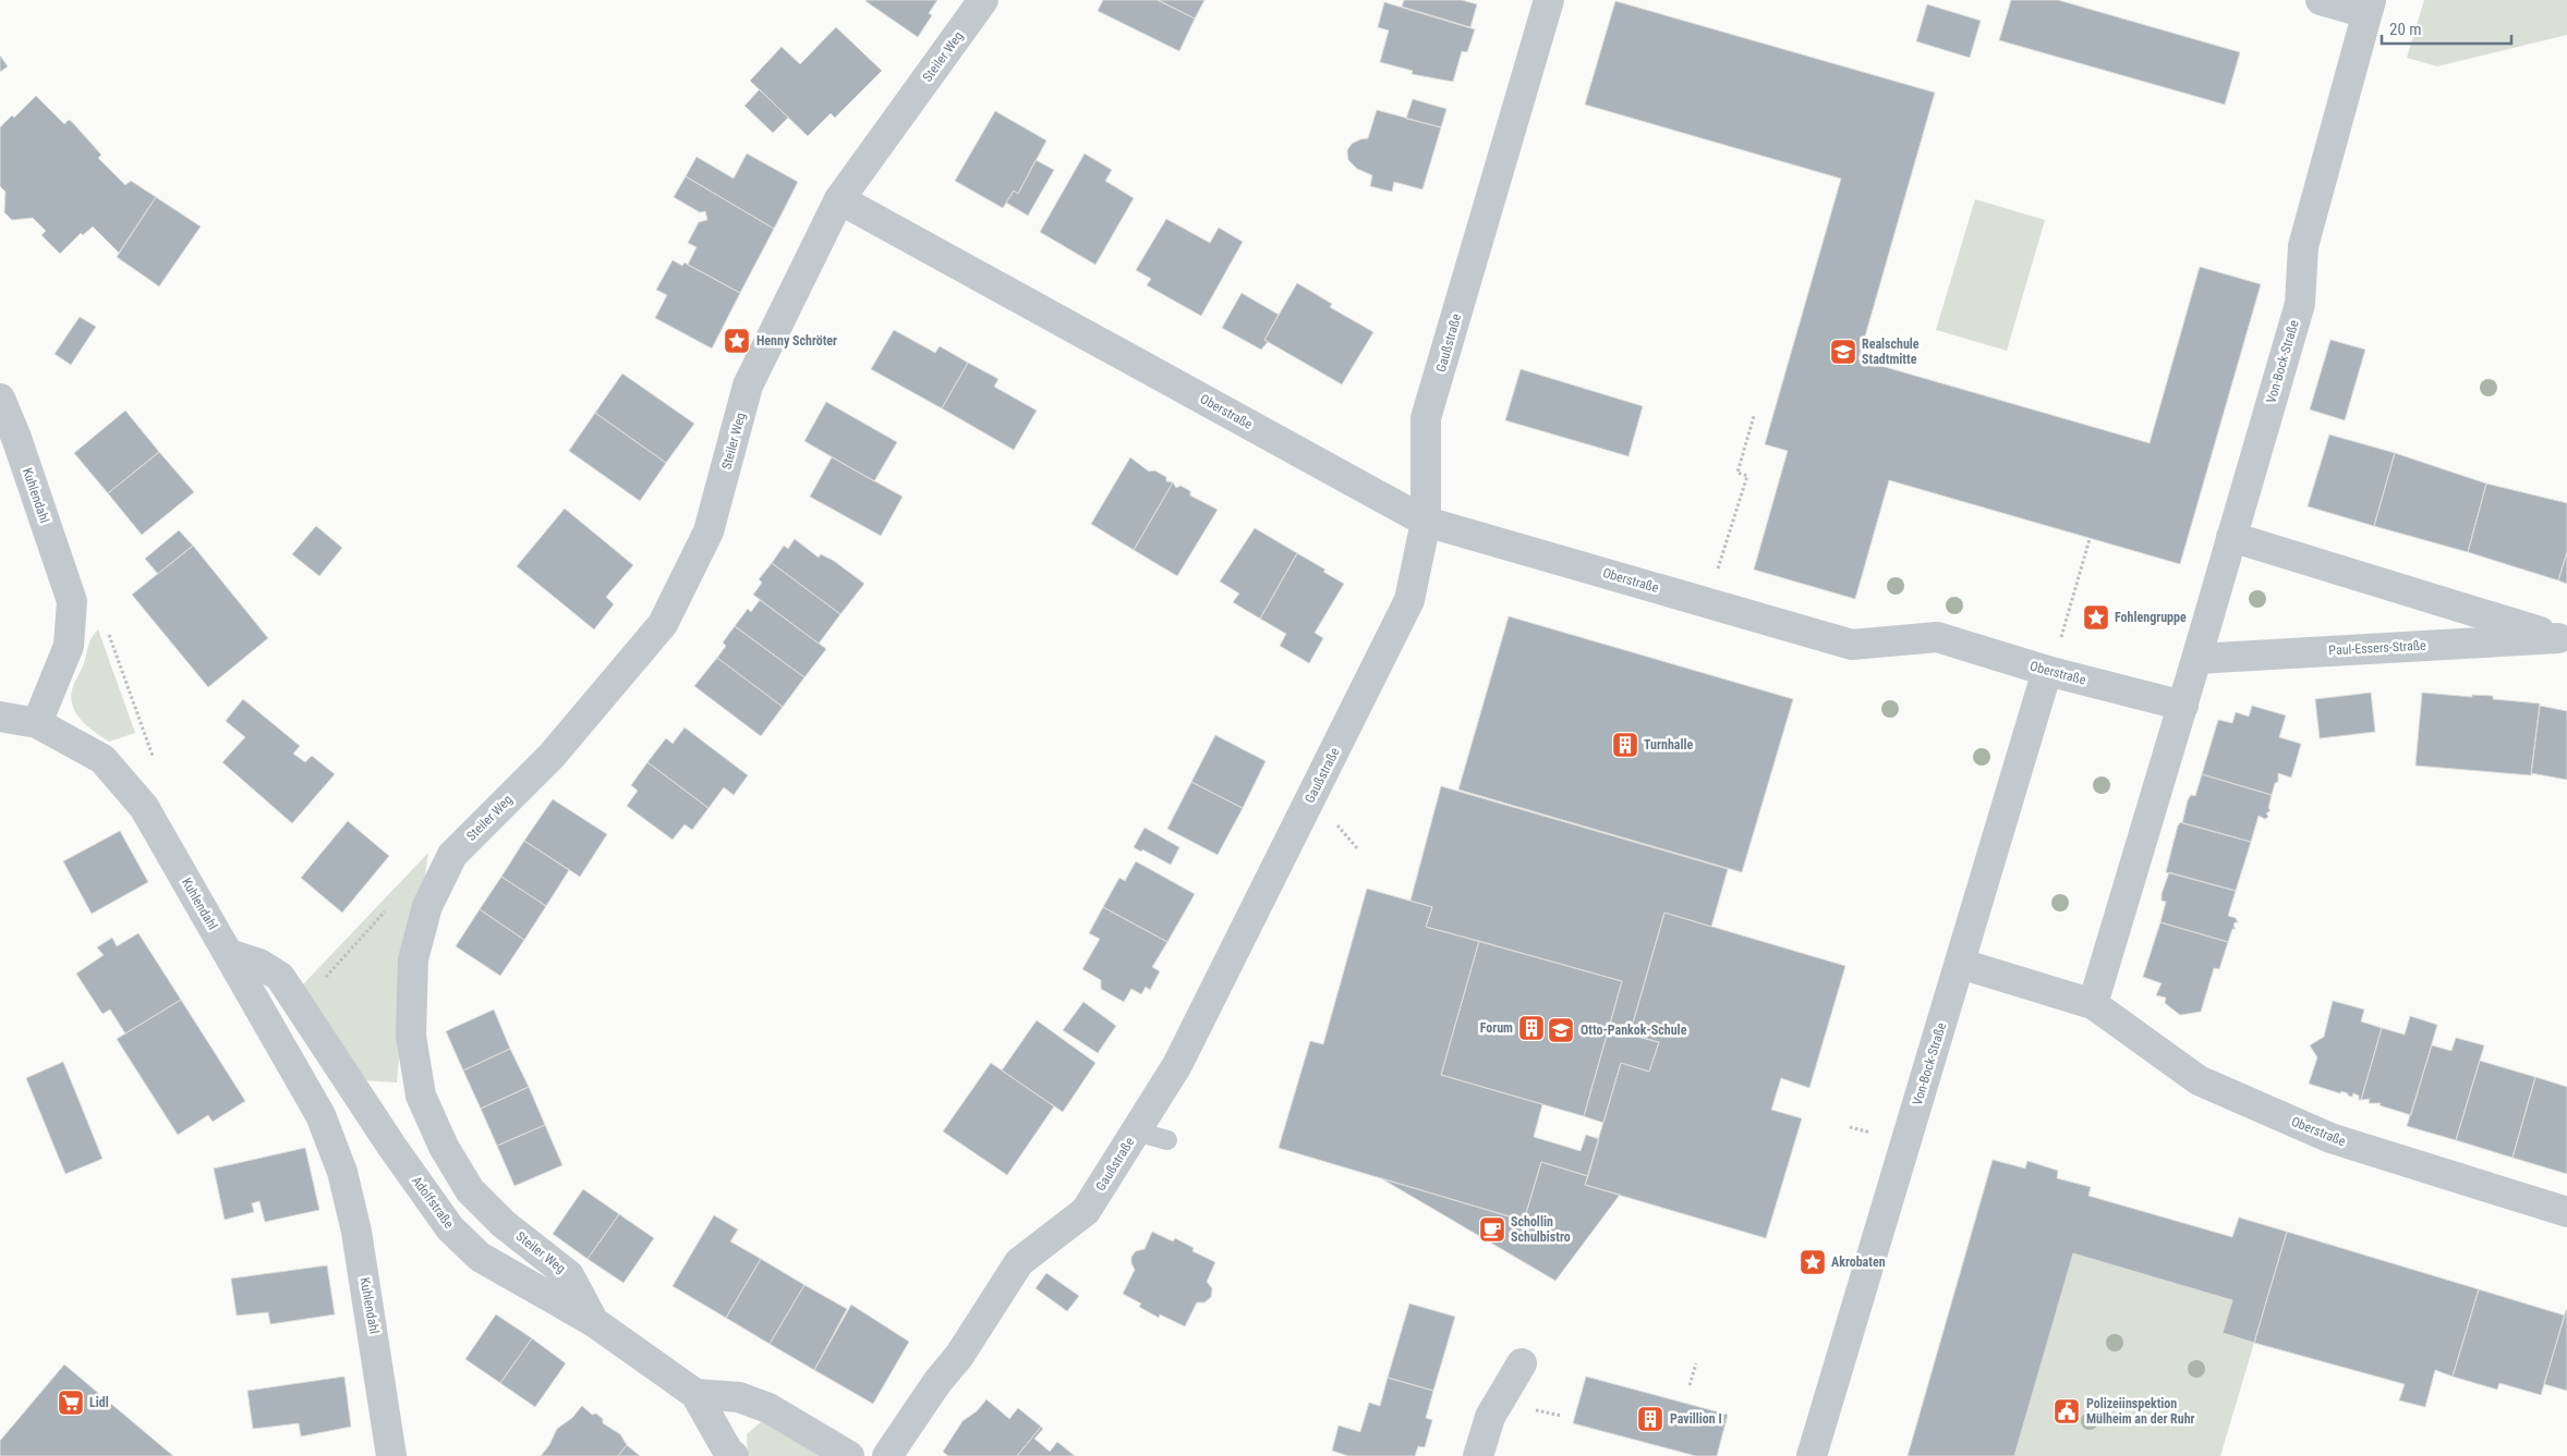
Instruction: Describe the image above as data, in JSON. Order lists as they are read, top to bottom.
{
  "streets": {
    "street": [
      "Steiler Weg",
      "Gaußstraße",
      "Von-Bock-Straße",
      "Oberstraße",
      "Kuhlendahl",
      "Paul-Essers-Straße",
      "Adolfstraße"
    ]
  },
  "crossings": [
    ["Steiler Weg", "Oberstraße"],
    ["Steiler Weg", "Adolfstraße"],
    ["Gaußstraße", "Oberstraße"],
    ["Von-Bock-Straße", "Oberstraße"],
    ["Von-Bock-Straße", "Paul-Essers-Straße"],
    ["Kuhlendahl", "Adolfstraße"]
  ],
  "places": {
    "place": ["Henny Schröter", "Fohlengruppe", "Akrobaten"],
    "school or university": ["Realschule Stadtmitte", "Otto-Pankok-Schule"],
    "building": ["Turnhalle", "Forum", "Pavillion I"],
    "cafe": ["Schollin Schulbistro"],
    "supermarket": ["Lidl"],
    "public building": ["Polizeiinspektion Mülheim an der Ruhr"]
  },
  "scale_bar": "20 m"
}
